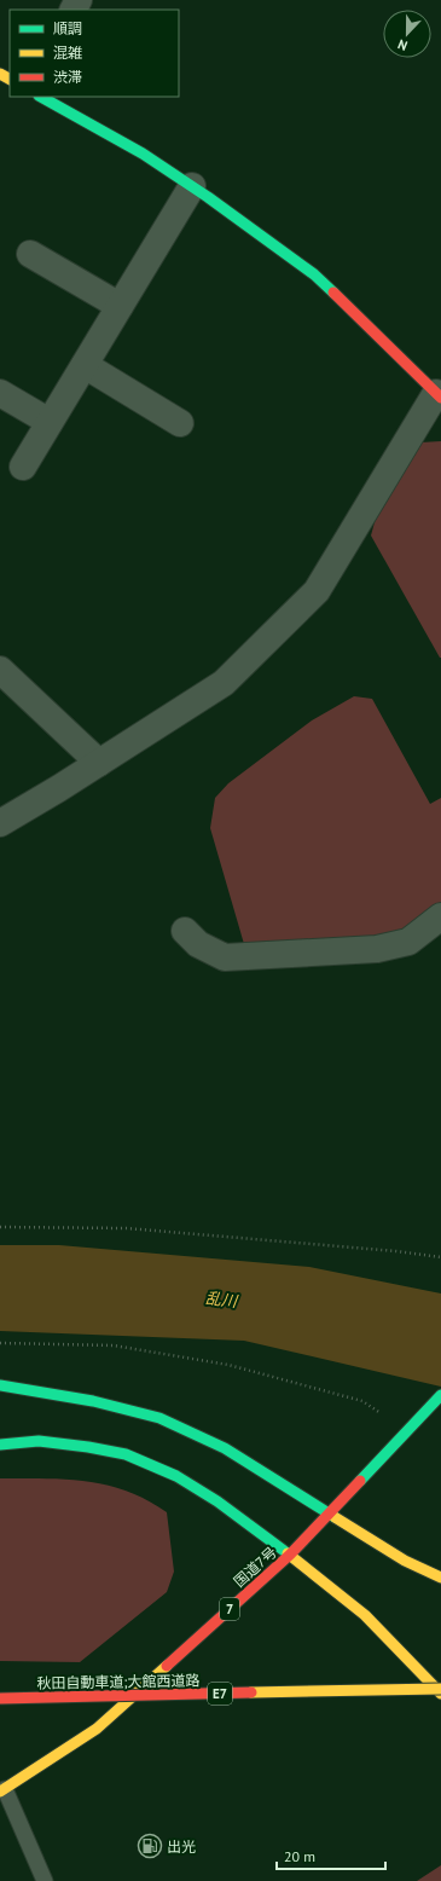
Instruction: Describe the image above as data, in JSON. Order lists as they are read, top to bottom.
{
  "streets": {
    "main road": [
      "国道7号",
      "7",
      "秋田自動車道;大館西道路",
      "E7"
    ]
  },
  "water": ["乱川"],
  "places": {
    "fuel station": ["出光"]
  },
  "legend": ["順調", "混雑", "渋滞"],
  "scale_bar": "20 m",
  "north": "bottom"
}
